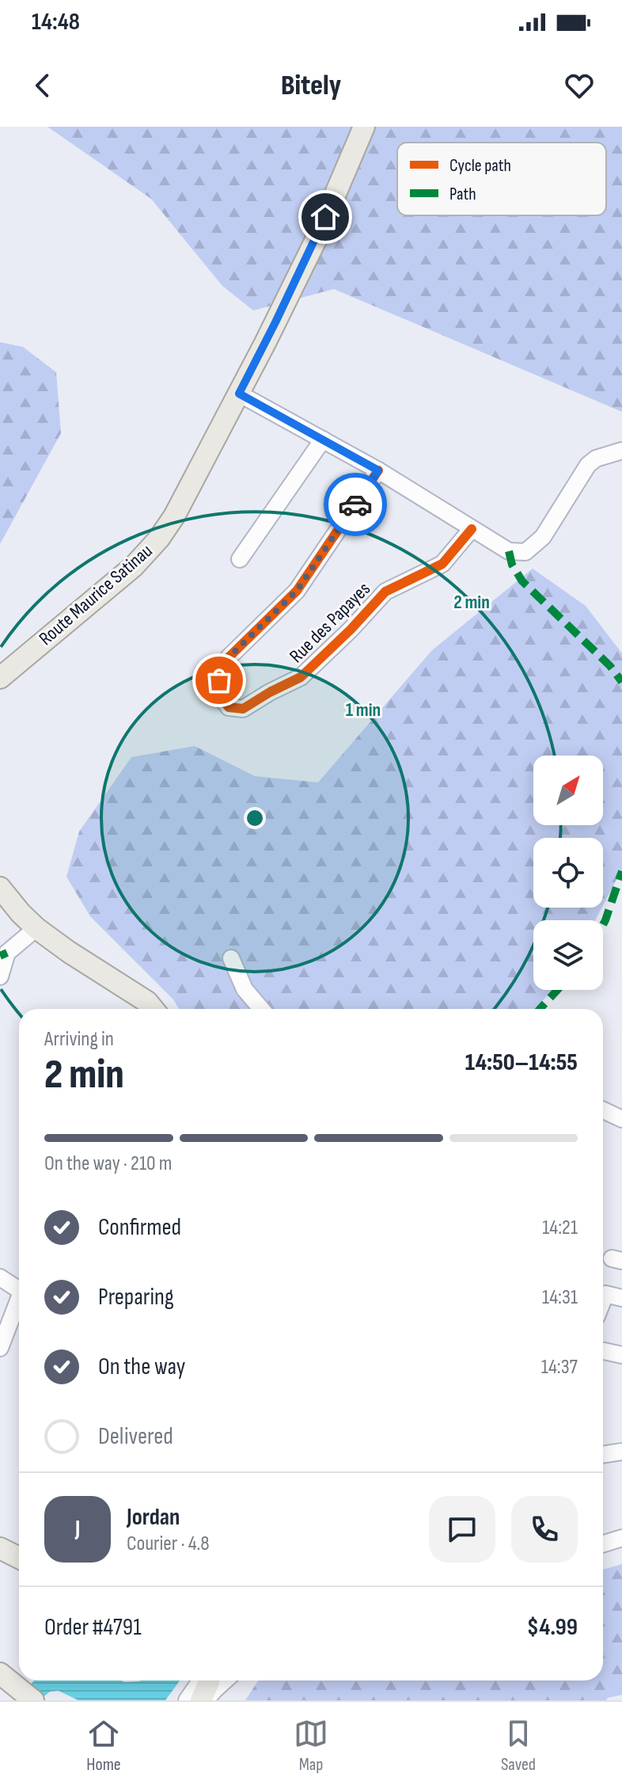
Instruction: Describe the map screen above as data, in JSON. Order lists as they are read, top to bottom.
{
  "streets": {
    "main road": ["Route Maurice Satinau"],
    "street": ["Rue des Papayes"]
  },
  "legend": ["Cycle path", "Path"],
  "north": "top right",
  "page": {
    "status": "14:48",
    "header": "Bitely",
    "heading": ["2 min", "Arriving in", "14:50–14:55"],
    "panel": [
      "Jordan",
      "Courier · 4.8",
      "Order #4791",
      "$4.99"
    ],
    "bar": "On the way · 210 m",
    "list": [
      ["Confirmed", "14:21"],
      ["Preparing", "14:31"],
      ["On the way", "14:37"],
      "Delivered"
    ],
    "round": "J",
    "tabs": ["Home", "Map", "Saved"]
  },
  "rings": ["2 min", "1 min"]
}
